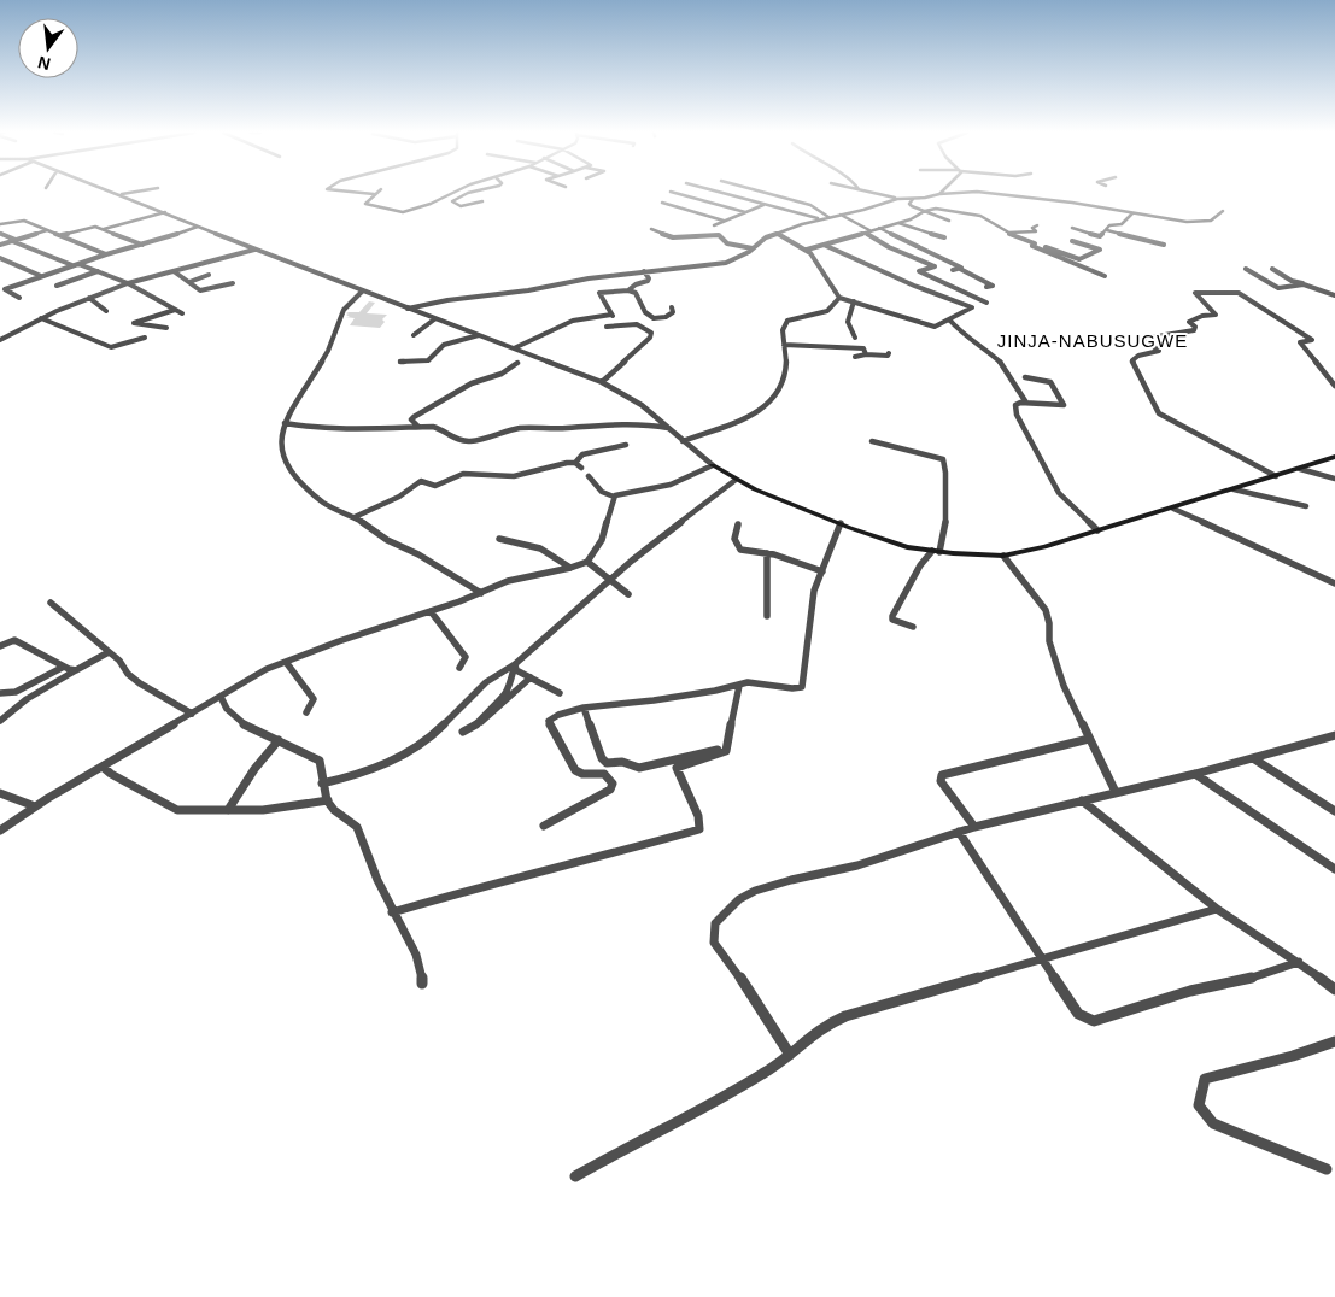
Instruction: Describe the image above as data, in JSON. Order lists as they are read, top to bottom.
{
  "districts": ["JINJA-NABUSUGWE"],
  "north": "bottom"
}
